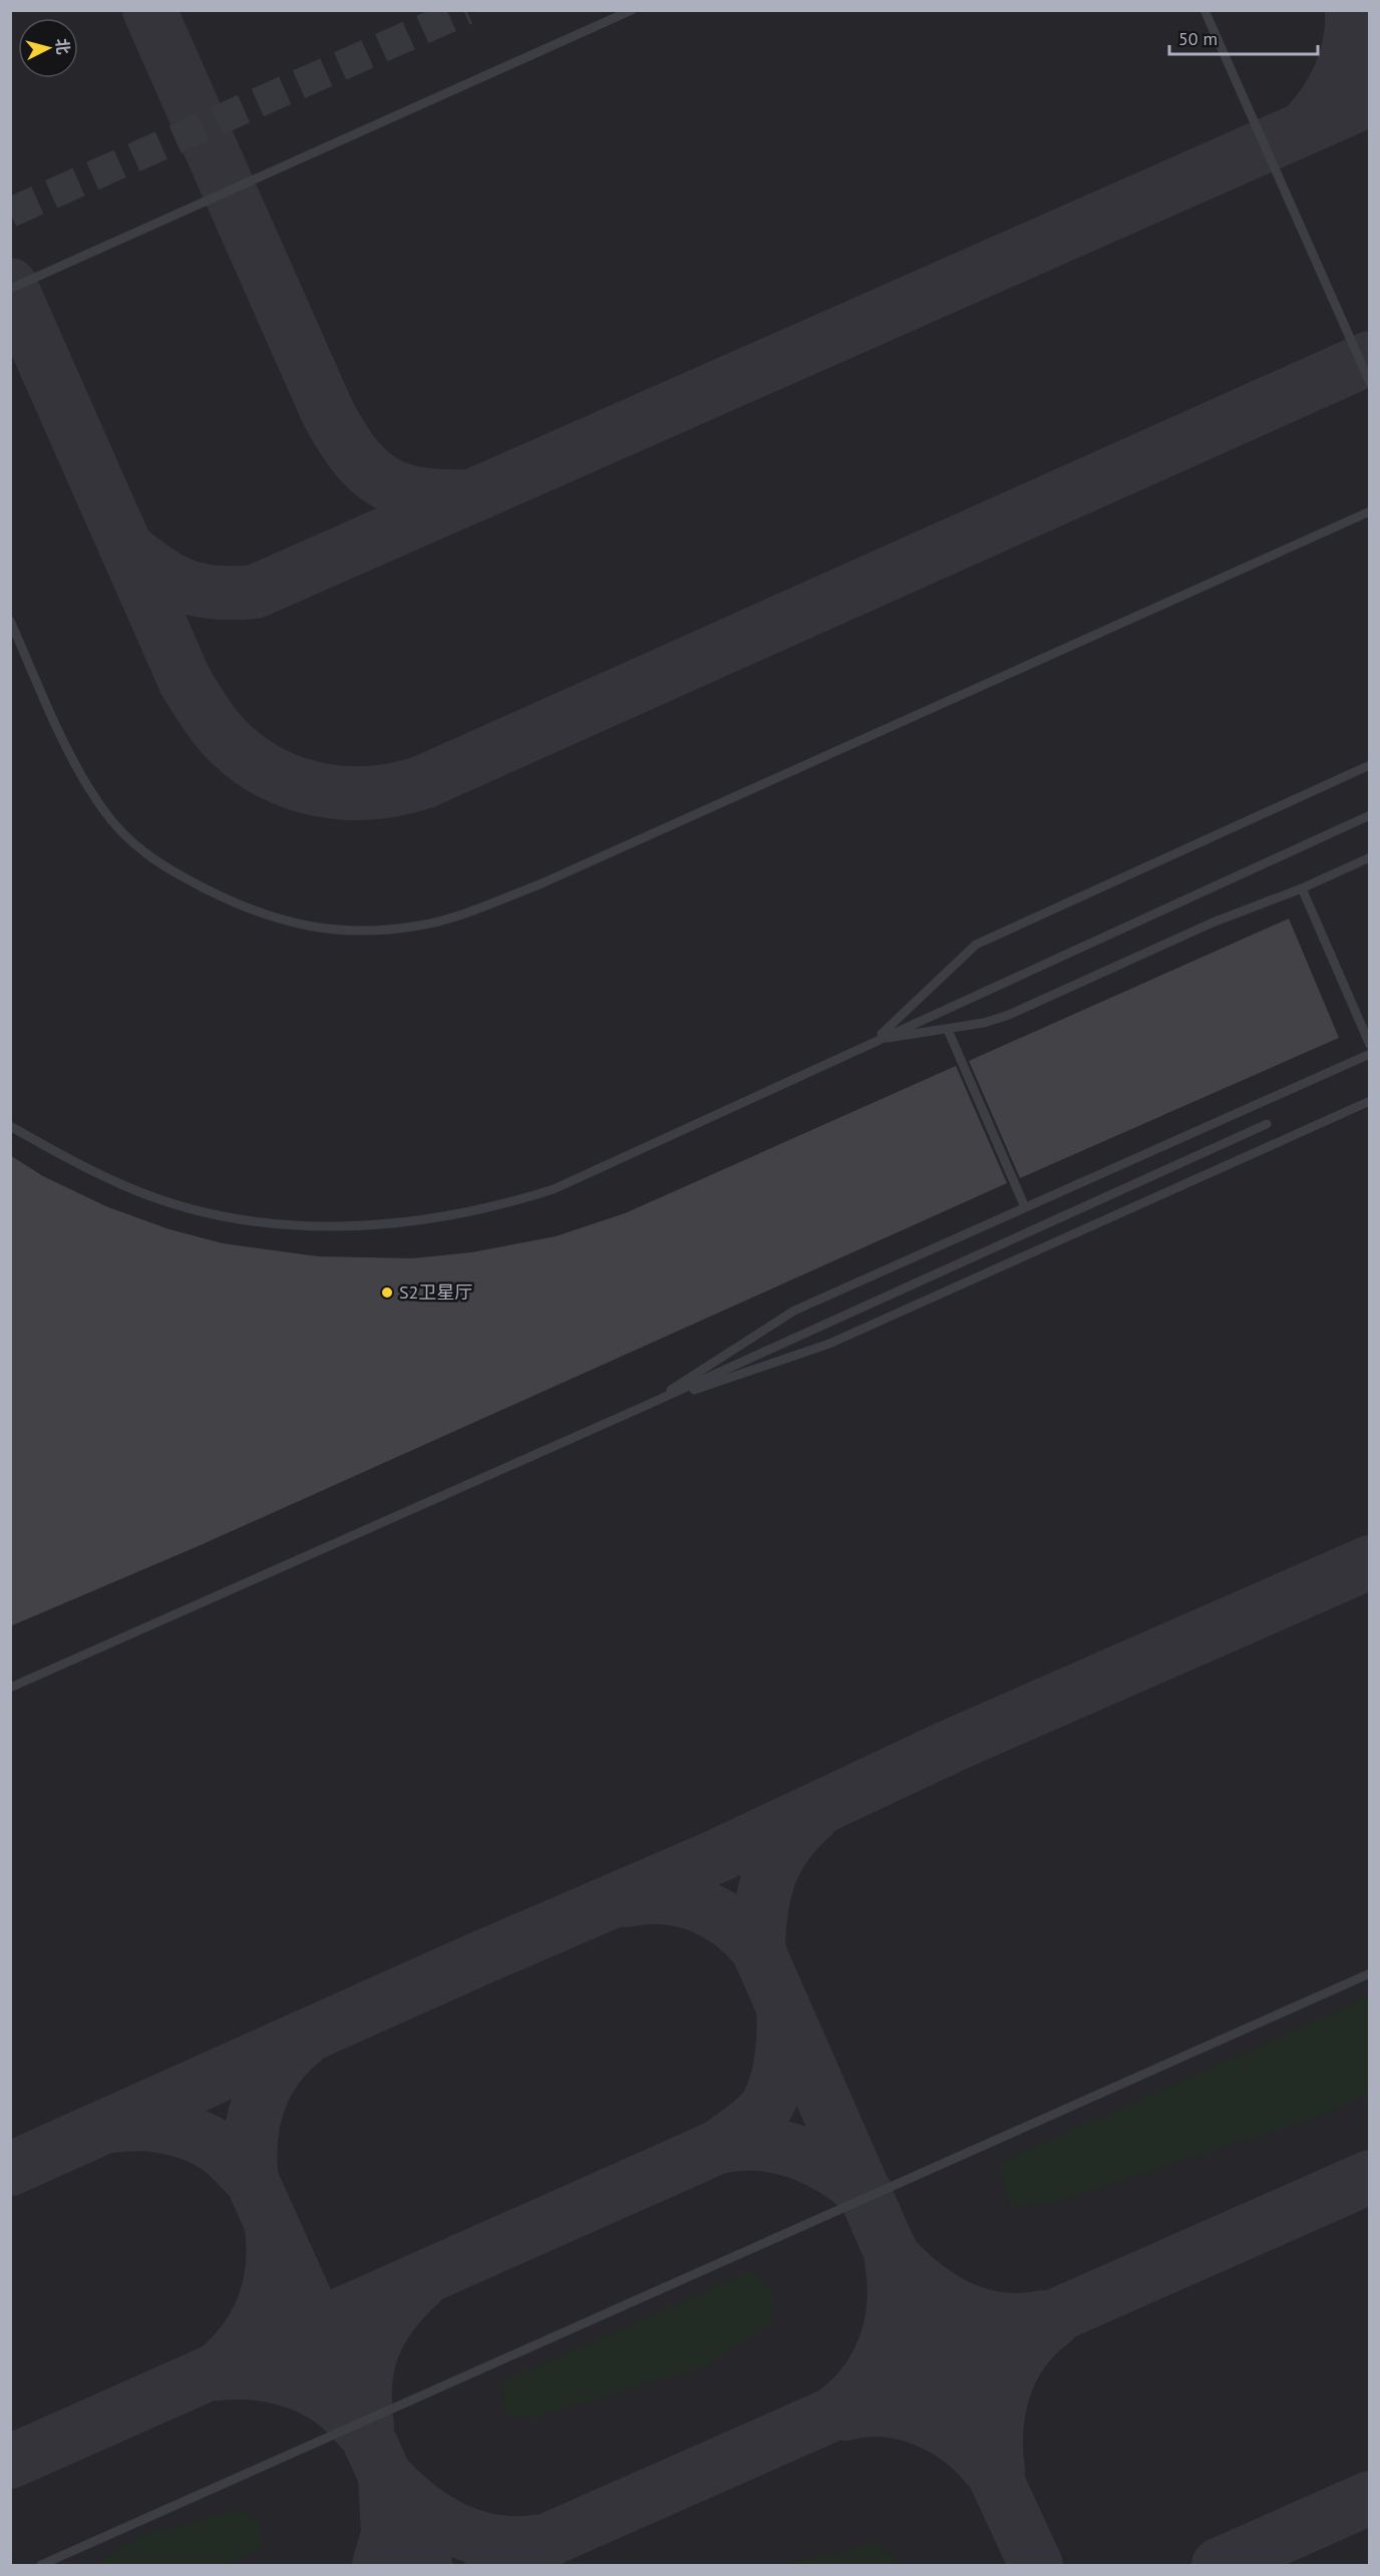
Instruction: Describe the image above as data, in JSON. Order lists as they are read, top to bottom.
{
  "places": ["S2卫星厅"],
  "scale_bar": "50 m",
  "north": "right"
}
